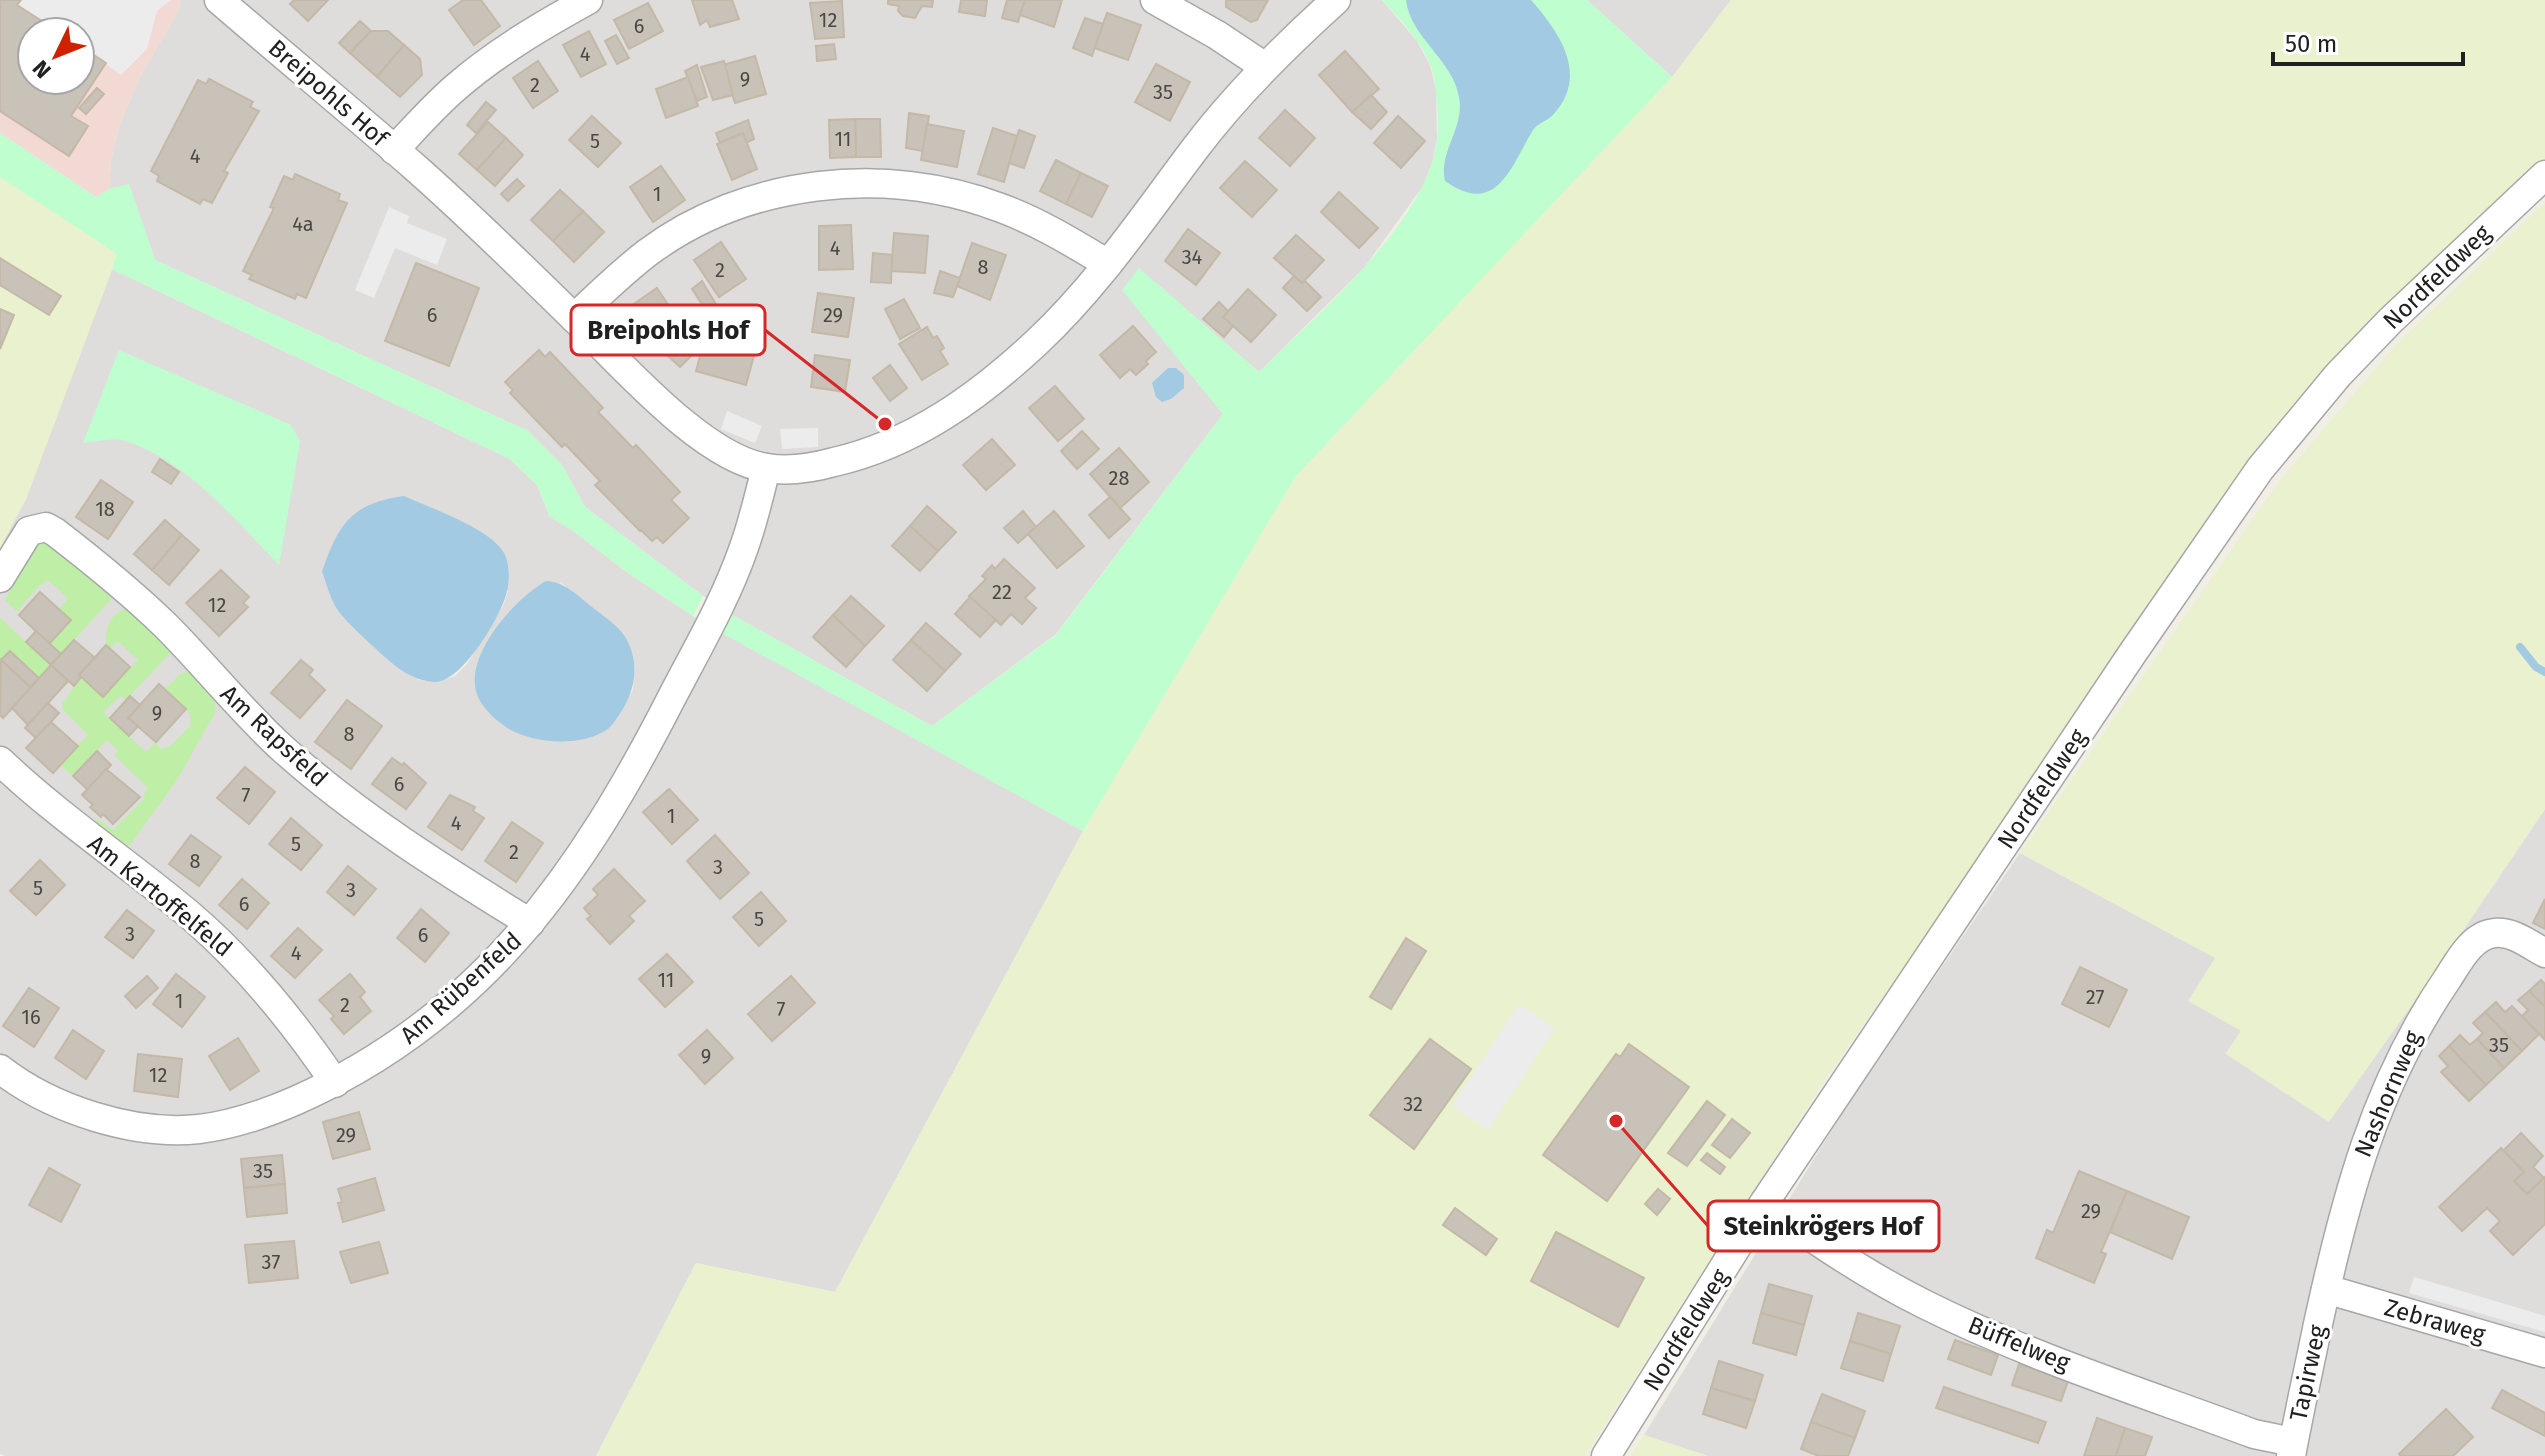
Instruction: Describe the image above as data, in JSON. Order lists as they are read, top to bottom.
{
  "streets": {
    "street": [
      "Breipohls Hof",
      "Nordfeldweg",
      "Am Rapsfeld",
      "Am Kartoffelfeld",
      "Am Rübenfeld",
      "Nashornweg",
      "Zebraweg",
      "Büffelweg",
      "Tapirweg"
    ]
  },
  "crossings": [
    ["Breipohls Hof", "Am Rübenfeld"],
    ["Nordfeldweg", "Büffelweg"],
    ["Am Rapsfeld", "Am Rübenfeld"],
    ["Am Kartoffelfeld", "Am Rübenfeld"],
    ["Nashornweg", "Zebraweg"],
    ["Nashornweg", "Tapirweg"],
    ["Zebraweg", "Tapirweg"],
    ["Büffelweg", "Tapirweg"]
  ],
  "places": ["Breipohls Hof", "Steinkrögers Hof"],
  "house_numbers": [
    "12",
    "6",
    "4",
    "9",
    "2",
    "35",
    "11",
    "5",
    "4",
    "1",
    "4a",
    "4",
    "34",
    "8",
    "2",
    "6",
    "29",
    "28",
    "18",
    "22",
    "12",
    "9",
    "8",
    "6",
    "7",
    "1",
    "4",
    "5",
    "2",
    "8",
    "3",
    "5",
    "3",
    "6",
    "5",
    "3",
    "6",
    "4",
    "11",
    "27",
    "1",
    "2",
    "7",
    "16",
    "35",
    "9",
    "12",
    "32",
    "29",
    "35",
    "29",
    "37"
  ],
  "scale_bar": "50 m",
  "north": "bottom left"
}
